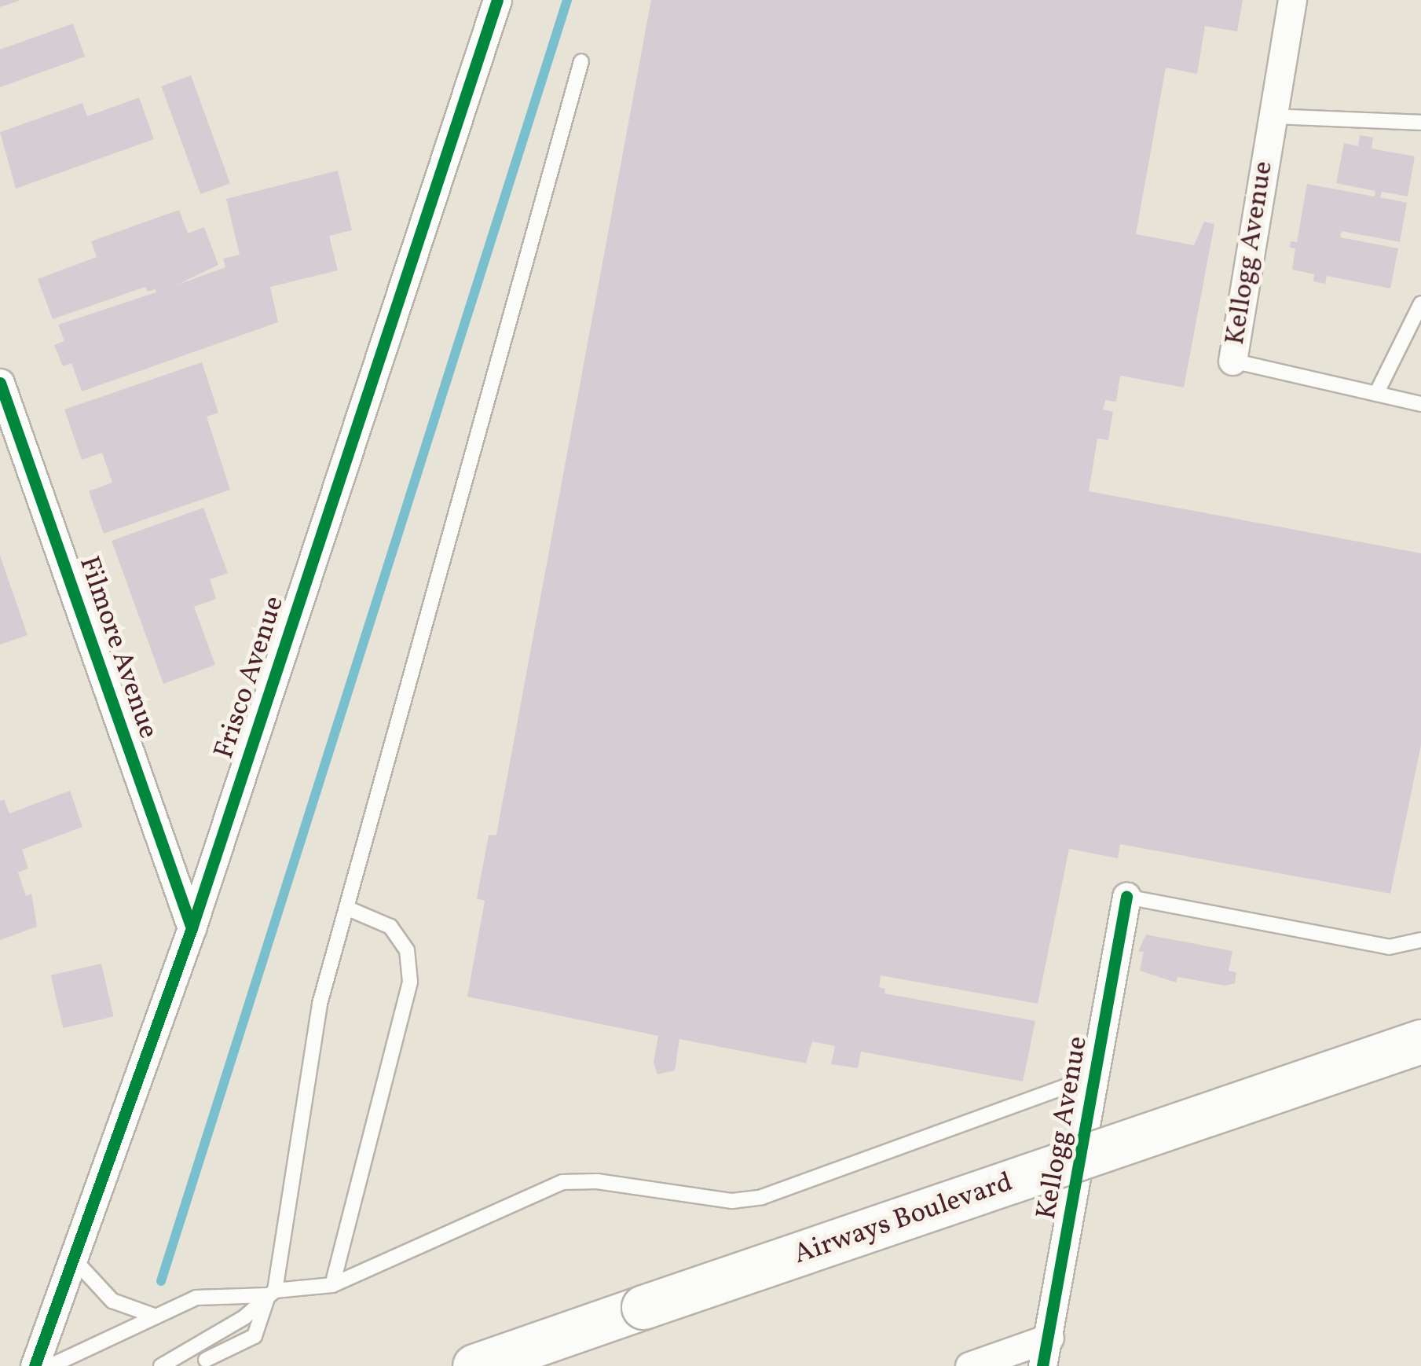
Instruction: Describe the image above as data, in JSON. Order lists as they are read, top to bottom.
{
  "streets": {
    "main road": ["Airways Boulevard"],
    "street": ["Kellogg Avenue", "Filmore Avenue", "Frisco Avenue"]
  },
  "crossings": [
    ["Filmore Avenue", "Frisco Avenue"]
  ]
}
